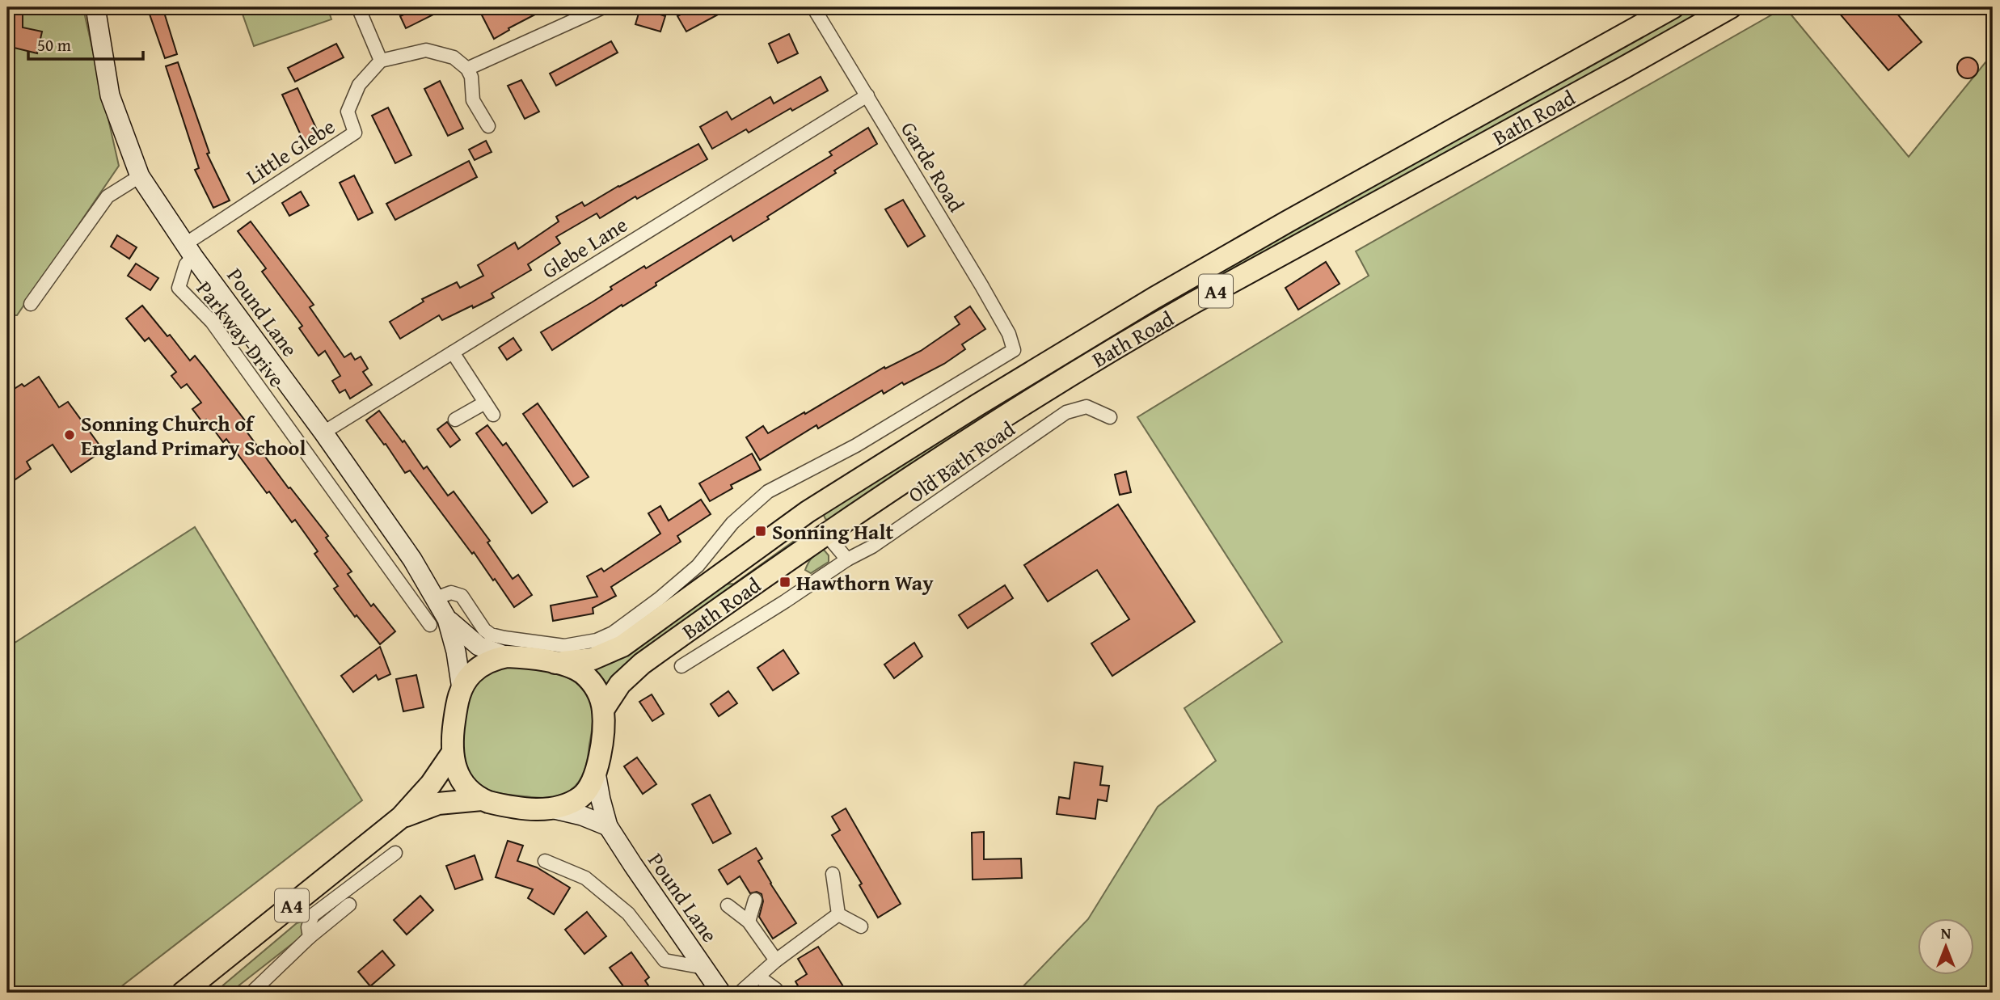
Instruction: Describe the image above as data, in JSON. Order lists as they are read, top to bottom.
{
  "streets": {
    "main road": ["Bath Road", "A4"],
    "street": [
      "Little Glebe",
      "Garde Road",
      "Glebe Lane",
      "Pound Lane",
      "Parkway Drive",
      "Old Bath Road"
    ]
  },
  "crossings": [
    ["Bath Road", "A4"],
    ["Bath Road", "Pound Lane"],
    ["Little Glebe", "Pound Lane"],
    ["Little Glebe", "Parkway Drive"],
    ["Garde Road", "Glebe Lane"],
    ["Garde Road", "Pound Lane"],
    ["Glebe Lane", "Pound Lane"],
    ["A4", "Pound Lane"],
    ["Pound Lane", "Parkway Drive"]
  ],
  "places": {
    "other": ["Sonning Church of England Primary School"],
    "transit": ["Sonning Halt", "Hawthorn Way"]
  },
  "scale_bar": "50 m",
  "north": "top"
}
